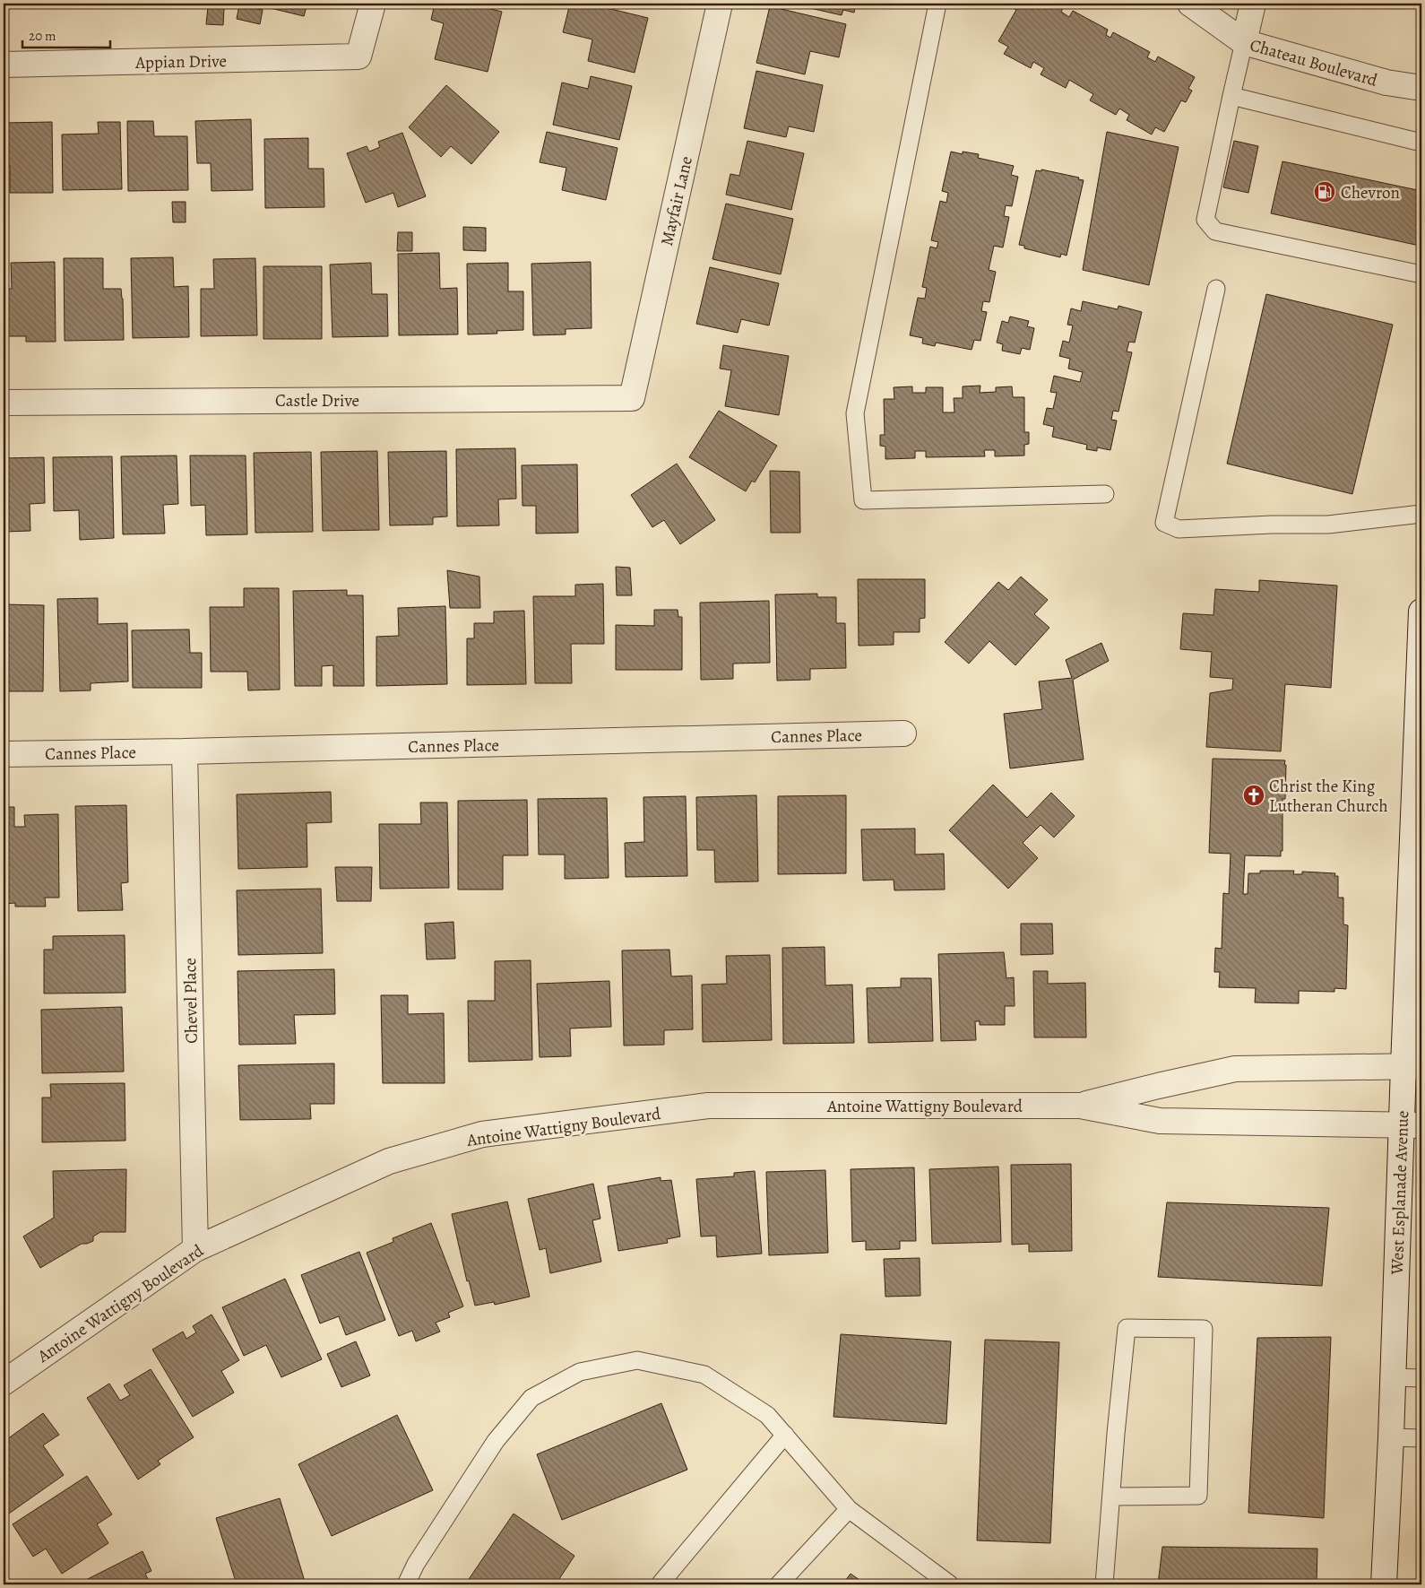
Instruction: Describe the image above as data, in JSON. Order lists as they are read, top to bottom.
{
  "streets": {
    "street": [
      "Appian Drive",
      "Chateau Boulevard",
      "Mayfair Lane",
      "Castle Drive",
      "Cannes Place",
      "Chevel Place",
      "Antoine Wattigny Boulevard",
      "West Esplanade Avenue"
    ]
  },
  "crossings": [
    ["Mayfair Lane", "Castle Drive"],
    ["Cannes Place", "Chevel Place"],
    ["Chevel Place", "Antoine Wattigny Boulevard"],
    ["Antoine Wattigny Boulevard", "West Esplanade Avenue"]
  ],
  "places": {
    "fuel station": ["Chevron"],
    "church": ["Christ the King Lutheran Church"]
  },
  "scale_bar": "20 m"
}
